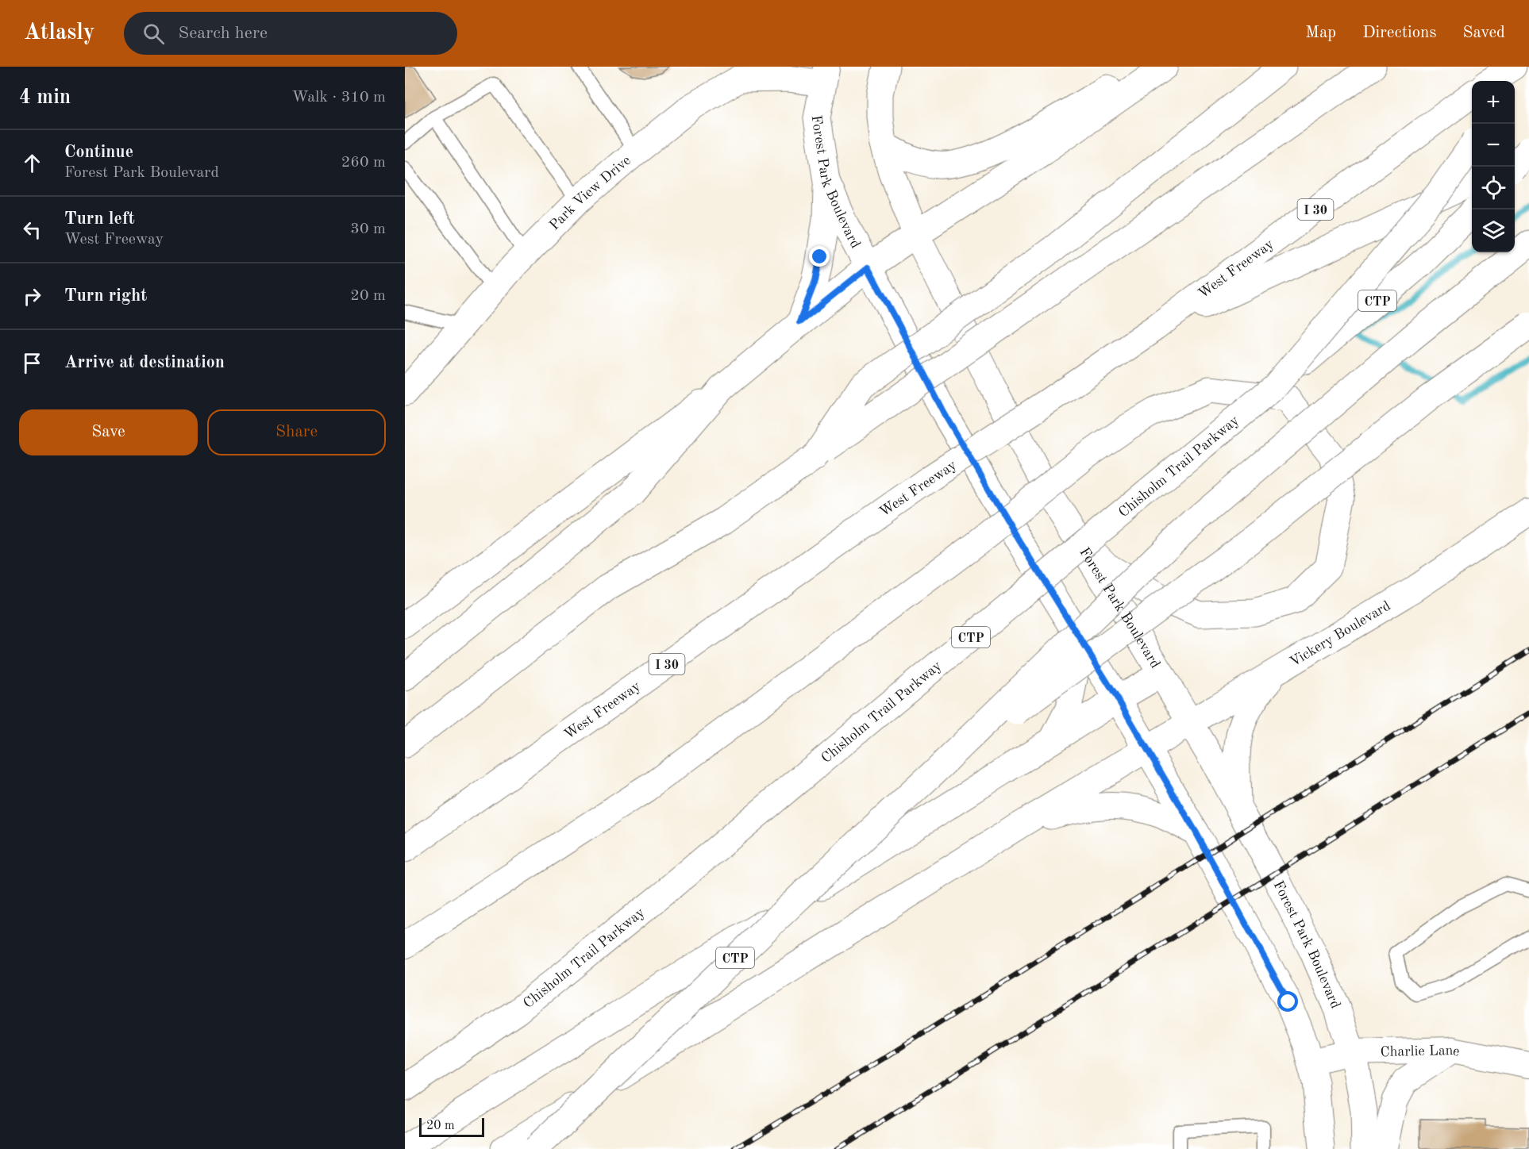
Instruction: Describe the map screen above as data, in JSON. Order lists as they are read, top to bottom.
{
  "streets": {
    "main road": [
      "Forest Park Boulevard",
      "Park View Drive",
      "I 30",
      "West Freeway",
      "CTP",
      "Chisholm Trail Parkway",
      "Vickery Boulevard"
    ],
    "street": ["Charlie Lane"]
  },
  "crossings": [
    ["Forest Park Boulevard", "Park View Drive"],
    ["Forest Park Boulevard", "Vickery Boulevard"],
    ["Forest Park Boulevard", "Charlie Lane"]
  ],
  "scale_bar": "20 m",
  "page": {
    "header": "Atlasly",
    "search": "Search here",
    "nav": ["Map", "Directions", "Saved"],
    "heading": ["4 min", "Walk · 310 m"],
    "map_buttons": ["+", "−"],
    "list": [
      ["Continue", "Forest Park Boulevard", "260 m"],
      ["Turn left", "West Freeway", "30 m"],
      ["Turn right", "20 m"],
      "Arrive at destination"
    ],
    "buttons": ["Save", "Share"],
    "scale": "20 m"
  }
}
